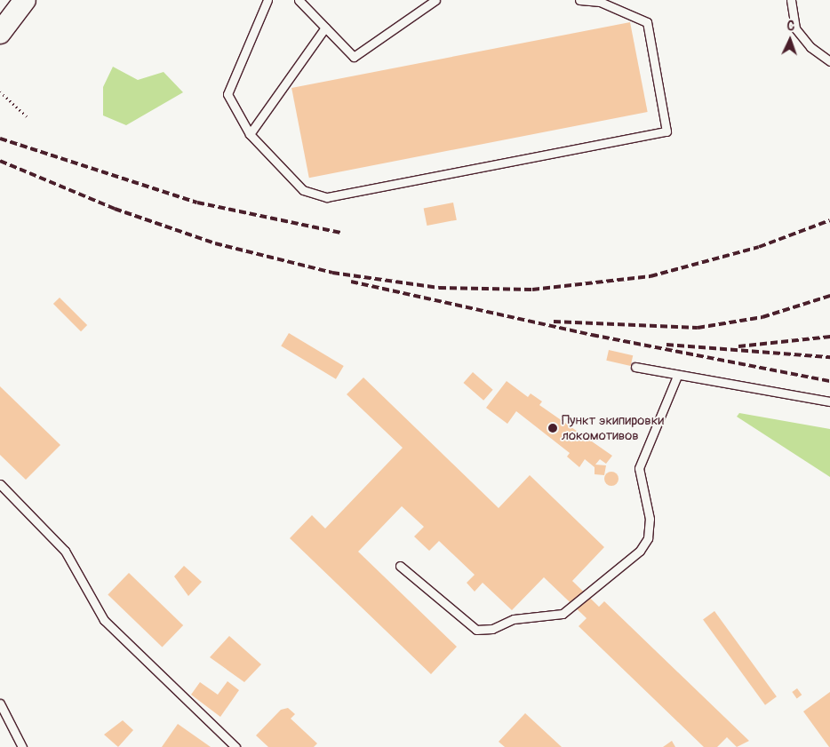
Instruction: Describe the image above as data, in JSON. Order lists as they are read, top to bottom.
{
  "places": ["Пункт экипировки локомотивов"],
  "north": "top"
}
